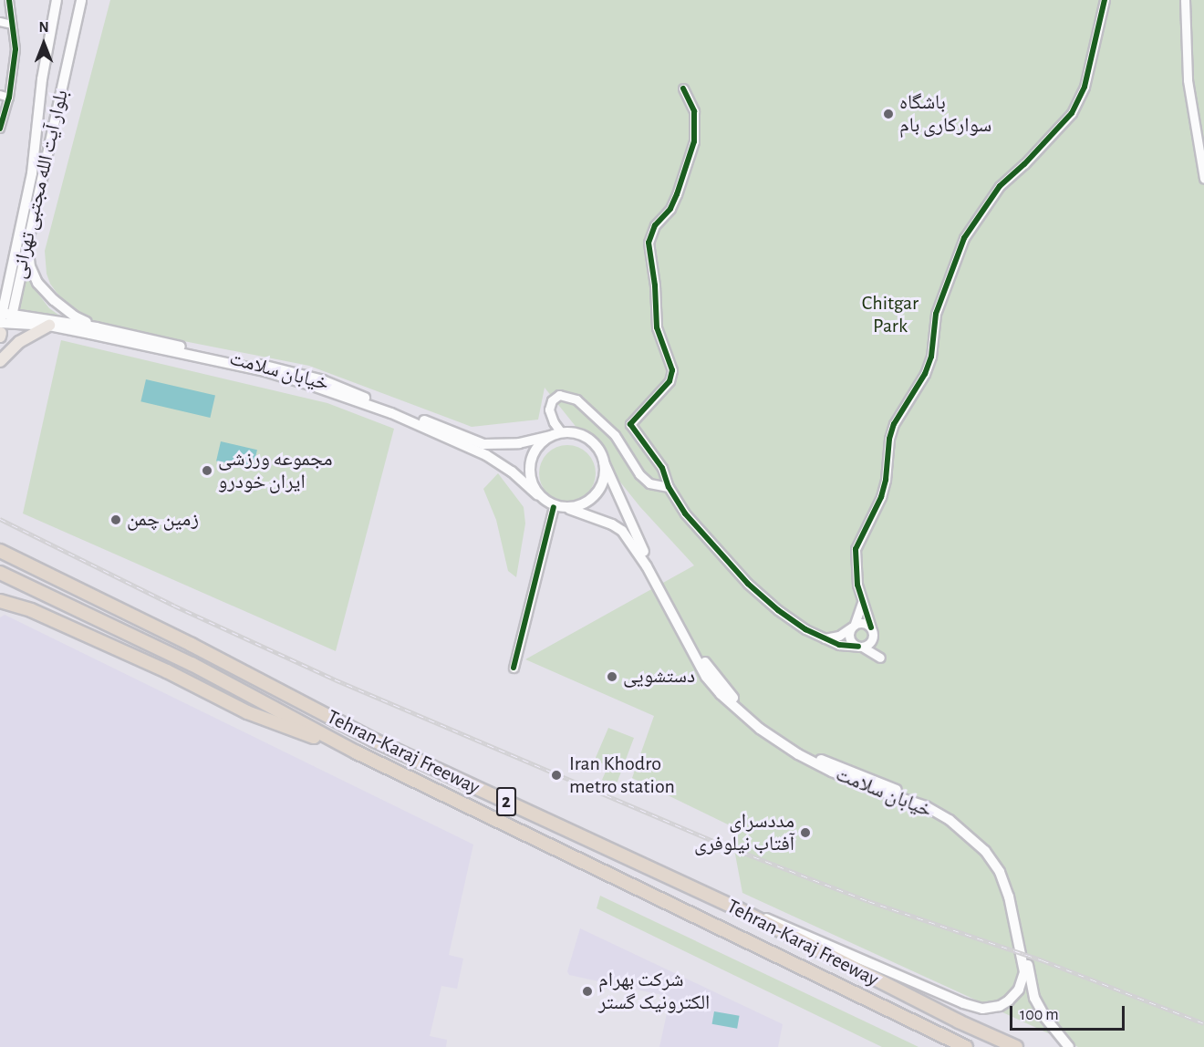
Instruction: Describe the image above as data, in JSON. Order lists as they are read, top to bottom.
{
  "streets": {
    "highway": ["Tehran-Karaj Freeway", "2"],
    "main road": ["بلوار آیت الله مجتبی تهرانی", "خیابان سلامت"]
  },
  "crossings": [
    ["بلوار آیت الله مجتبی تهرانی", "خیابان سلامت"],
    ["خیابان سلامت", "Tehran-Karaj Freeway"]
  ],
  "parks": ["Chitgar Park"],
  "places": [
    "باشگاه سوارکاری بام",
    "مجموعه ورزشی ایران خودرو",
    "زمین چمن",
    "دستشویی",
    "Iran Khodro metro station",
    "مددسرای آفتاب نیلوفری",
    "شرکت بهرام الکترونیک گستر"
  ],
  "scale_bar": "100 m",
  "north": "top"
}
